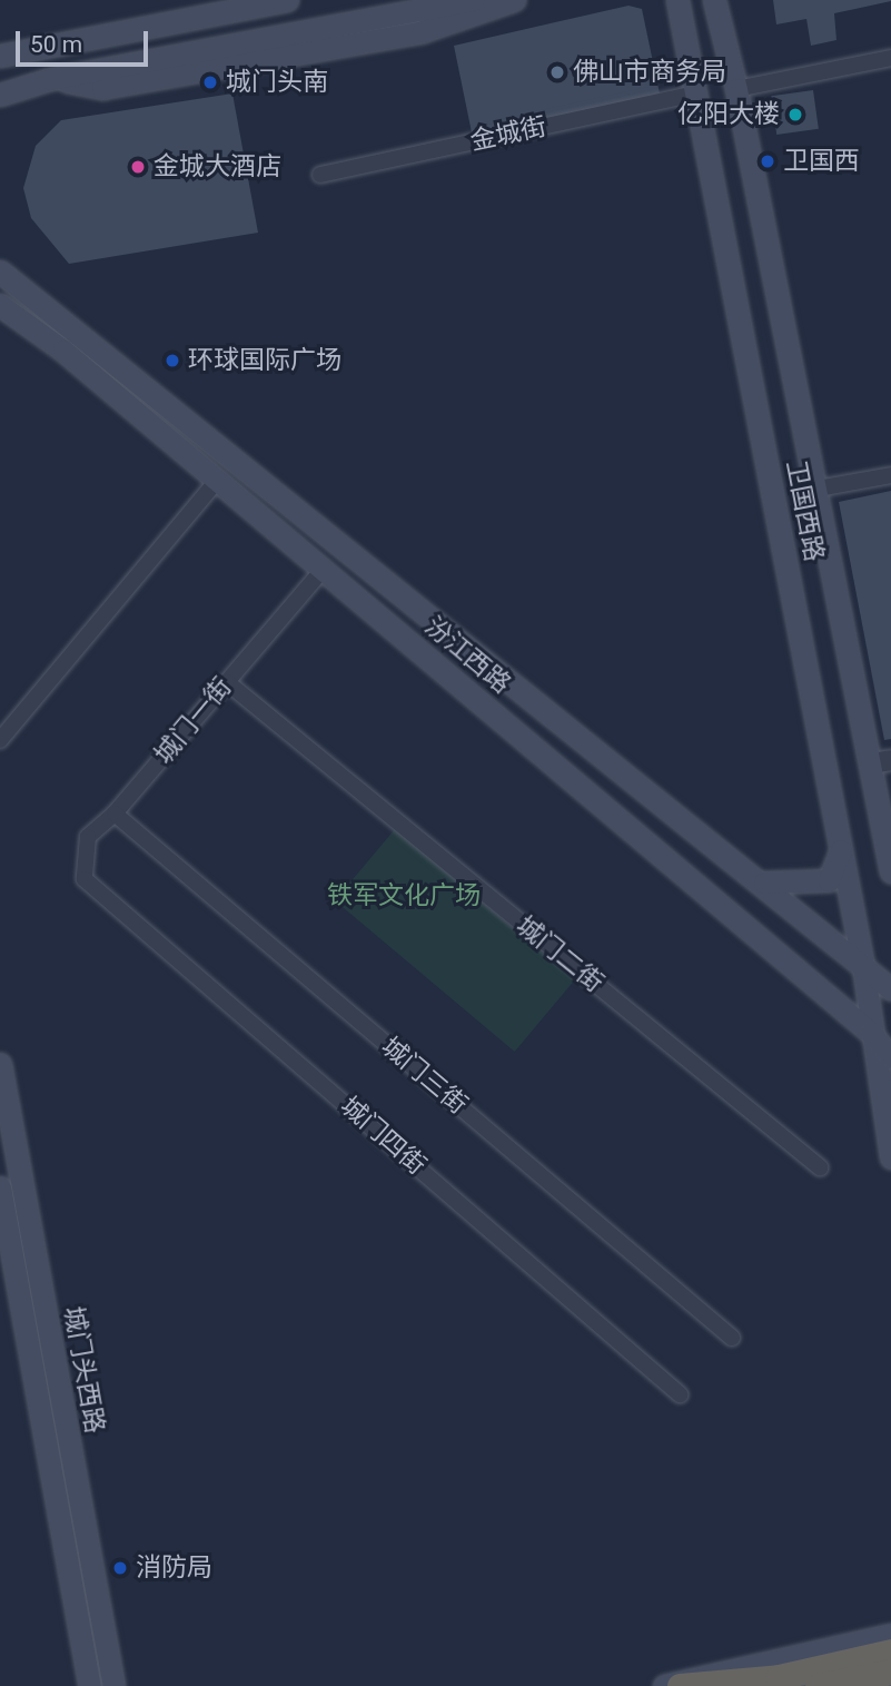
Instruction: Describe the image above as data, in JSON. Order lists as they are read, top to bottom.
{
  "streets": {
    "main road": ["卫国西路", "汾江西路", "城门头西路"],
    "street": [
      "金城街",
      "城门一街",
      "城门二街",
      "城门三街",
      "城门四街"
    ]
  },
  "crossings": [
    ["金城街", "卫国西路"],
    ["卫国西路", "汾江西路"],
    ["汾江西路", "城门一街"],
    ["城门一街", "城门二街"],
    ["城门一街", "城门三街"],
    ["城门一街", "城门四街"]
  ],
  "parks": ["铁军文化广场"],
  "places": [
    "佛山市商务局",
    "城门头南",
    "亿阳大楼",
    "卫国西",
    "金城大酒店",
    "环球国际广场",
    "消防局"
  ],
  "scale_bar": "50 m"
}
